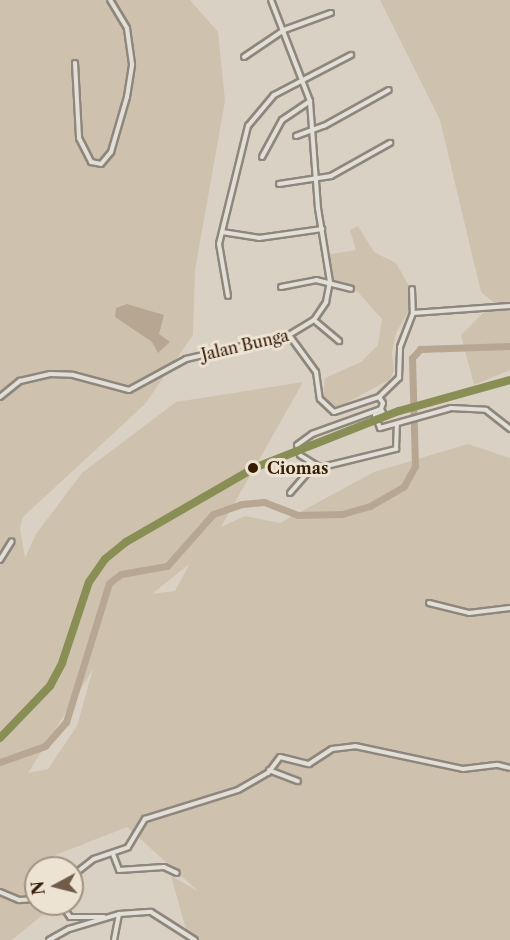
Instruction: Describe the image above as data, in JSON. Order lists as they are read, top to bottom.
{
  "streets": {
    "street": ["Jalan Bunga"]
  },
  "places": ["Ciomas"],
  "north": "left"
}
